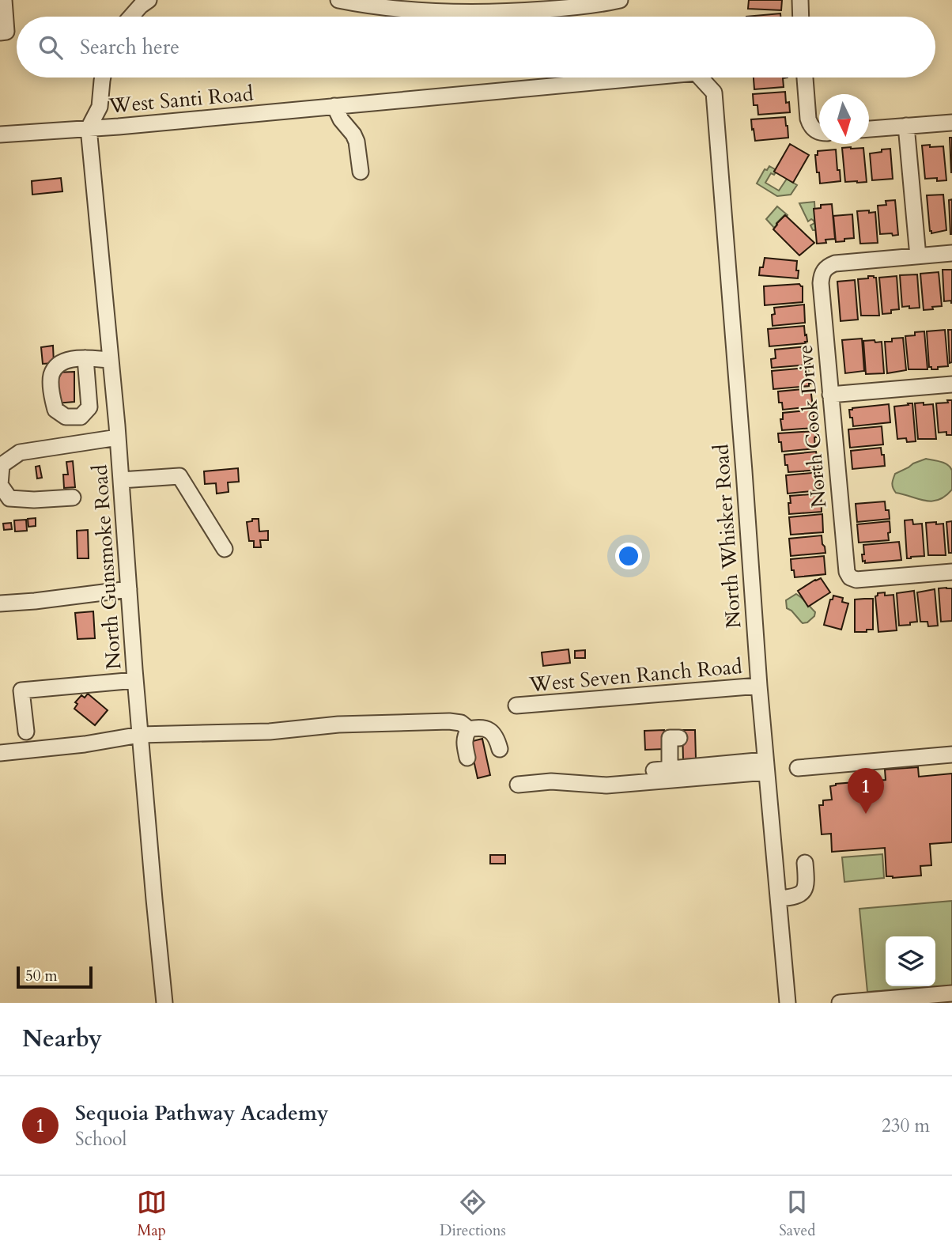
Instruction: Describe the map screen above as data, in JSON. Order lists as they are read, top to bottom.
{
  "streets": {
    "street": [
      "West Santi Road",
      "North Cook Drive",
      "North Whisker Road",
      "North Gunsmoke Road",
      "West Seven Ranch Road"
    ]
  },
  "crossings": [
    ["West Santi Road", "North Gunsmoke Road"],
    ["North Whisker Road", "West Seven Ranch Road"]
  ],
  "scale_bar": "50 m",
  "north": "bottom",
  "page": {
    "search": "Search here",
    "pins": "1",
    "scale": "50 m",
    "heading": "Nearby",
    "list": [
      {
        "mark": "1",
        "name": "Sequoia Pathway Academy",
        "note": "School",
        "value": "230 m"
      }
    ],
    "nav": ["Map", "Directions", "Saved"]
  }
}
